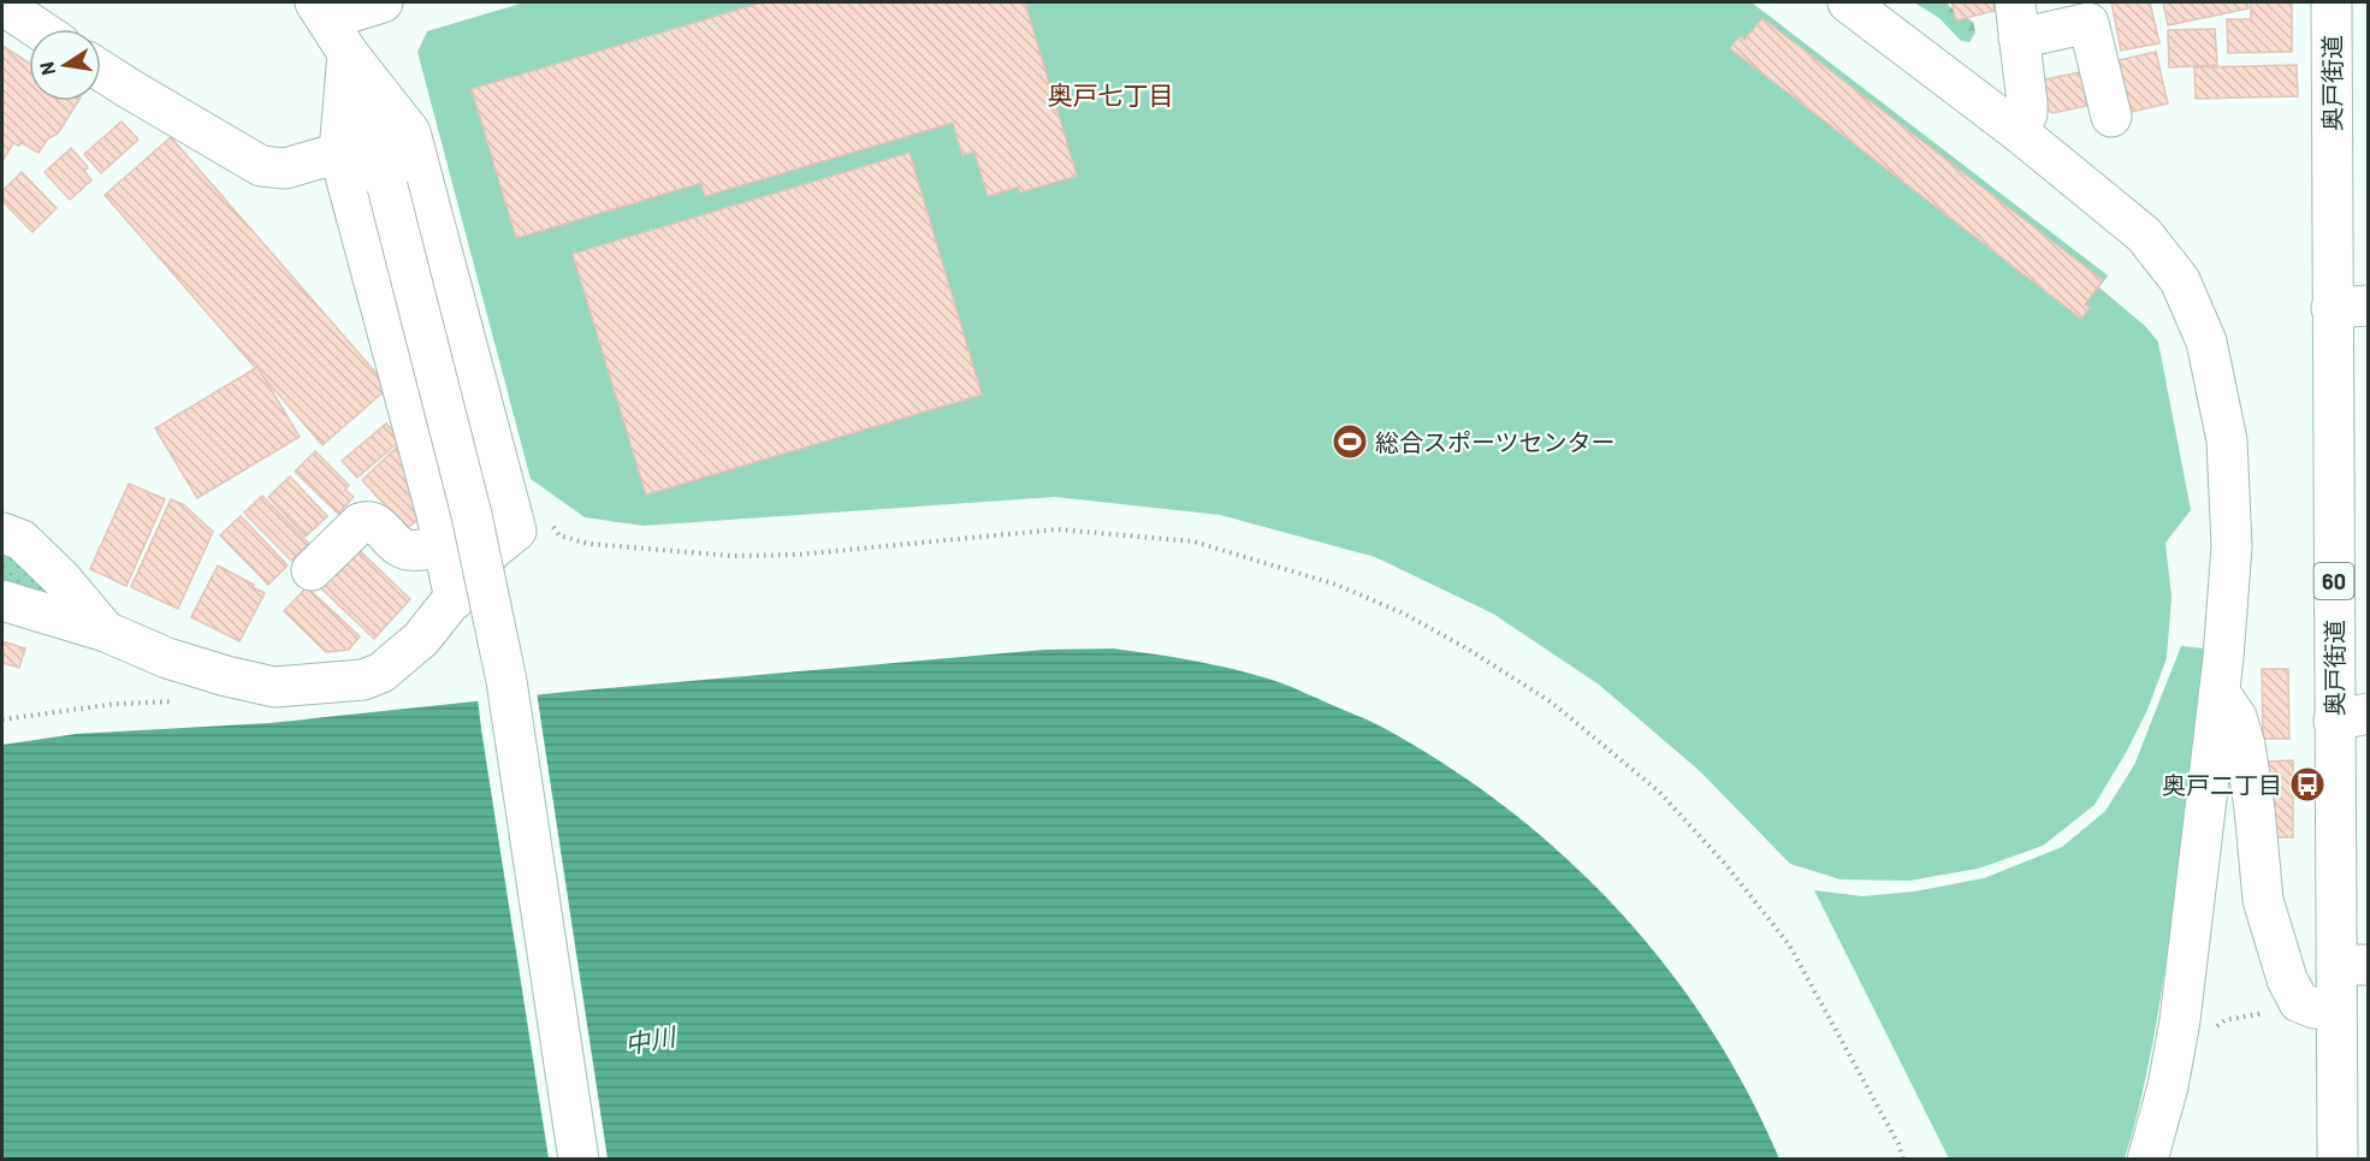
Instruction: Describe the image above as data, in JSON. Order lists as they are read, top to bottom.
{
  "streets": {
    "street": ["奥戸街道", "60"]
  },
  "districts": ["奥戸七丁目"],
  "water": ["中川"],
  "places": {
    "sports": ["総合スポーツセンター"],
    "bus stop": ["奥戸二丁目"]
  },
  "north": "left"
}
